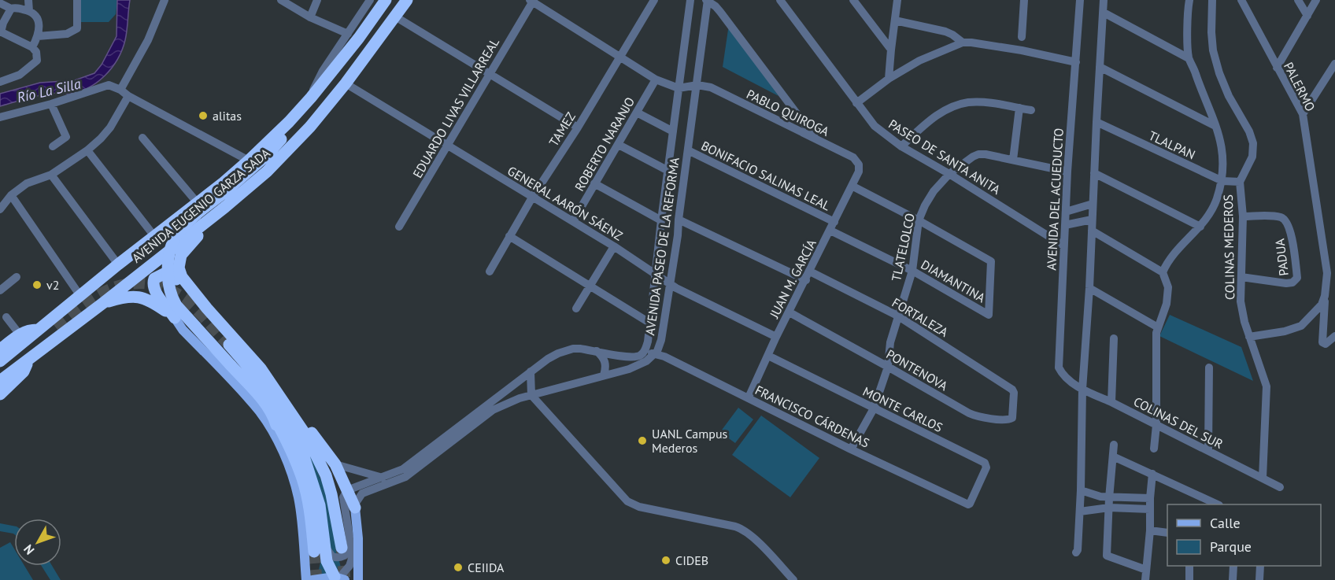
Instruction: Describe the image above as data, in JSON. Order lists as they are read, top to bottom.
{
  "streets": {
    "highway": ["AVENIDA EUGENIO GARZA SADA"],
    "street": [
      "PALERMO",
      "EDUARDO LIVAS VILLARREAL",
      "PABLO QUIROGA",
      "TAMEZ",
      "ROBERTO NARANJO",
      "TLALPAN",
      "PASEO DE SANTA ANITA",
      "BONIFACIO SALINAS LEAL",
      "AVENIDA DEL ACUEDUCTO",
      "GENERAL AARÓN SÁENZ",
      "AVENIDA PASEO DE LA REFORMA",
      "TLATELOLCO",
      "COLINAS MEDEROS",
      "PADUA",
      "JUAN M. GARCÍA",
      "DIAMANTINA",
      "FORTALEZA",
      "PONTENOVA",
      "MONTE CARLOS",
      "FRANCISCO CÁRDENAS",
      "COLINAS DEL SUR"
    ]
  },
  "crossings": [
    ["PALERMO", "COLINAS MEDEROS"],
    ["EDUARDO LIVAS VILLARREAL", "GENERAL AARÓN SÁENZ"],
    ["PABLO QUIROGA", "AVENIDA PASEO DE LA REFORMA"],
    ["PABLO QUIROGA", "JUAN M. GARCÍA"],
    ["TAMEZ", "GENERAL AARÓN SÁENZ"],
    ["ROBERTO NARANJO", "GENERAL AARÓN SÁENZ"],
    ["TLALPAN", "COLINAS MEDEROS"],
    ["PASEO DE SANTA ANITA", "AVENIDA DEL ACUEDUCTO"],
    ["PASEO DE SANTA ANITA", "TLATELOLCO"],
    ["BONIFACIO SALINAS LEAL", "AVENIDA PASEO DE LA REFORMA"],
    ["BONIFACIO SALINAS LEAL", "JUAN M. GARCÍA"],
    ["AVENIDA DEL ACUEDUCTO", "TLATELOLCO"],
    ["AVENIDA DEL ACUEDUCTO", "COLINAS DEL SUR"],
    ["GENERAL AARÓN SÁENZ", "AVENIDA EUGENIO GARZA SADA"],
    ["GENERAL AARÓN SÁENZ", "AVENIDA PASEO DE LA REFORMA"],
    ["GENERAL AARÓN SÁENZ", "JUAN M. GARCÍA"],
    ["AVENIDA PASEO DE LA REFORMA", "FORTALEZA"],
    ["AVENIDA PASEO DE LA REFORMA", "FRANCISCO CÁRDENAS"],
    ["TLATELOLCO", "DIAMANTINA"],
    ["TLATELOLCO", "FORTALEZA"],
    ["TLATELOLCO", "PONTENOVA"],
    ["TLATELOLCO", "MONTE CARLOS"],
    ["TLATELOLCO", "FRANCISCO CÁRDENAS"],
    ["COLINAS MEDEROS", "PADUA"],
    ["COLINAS MEDEROS", "COLINAS DEL SUR"],
    ["JUAN M. GARCÍA", "DIAMANTINA"],
    ["JUAN M. GARCÍA", "FORTALEZA"],
    ["JUAN M. GARCÍA", "PONTENOVA"],
    ["JUAN M. GARCÍA", "MONTE CARLOS"],
    ["JUAN M. GARCÍA", "FRANCISCO CÁRDENAS"],
    ["FORTALEZA", "PONTENOVA"],
    ["MONTE CARLOS", "FRANCISCO CÁRDENAS"]
  ],
  "water": ["Río La Silla"],
  "places": [
    "alitas",
    "v2",
    "UANL Campus Mederos",
    "CIDEB",
    "CEIIDA"
  ],
  "legend": ["Calle", "Parque"],
  "north": "bottom left"
}
